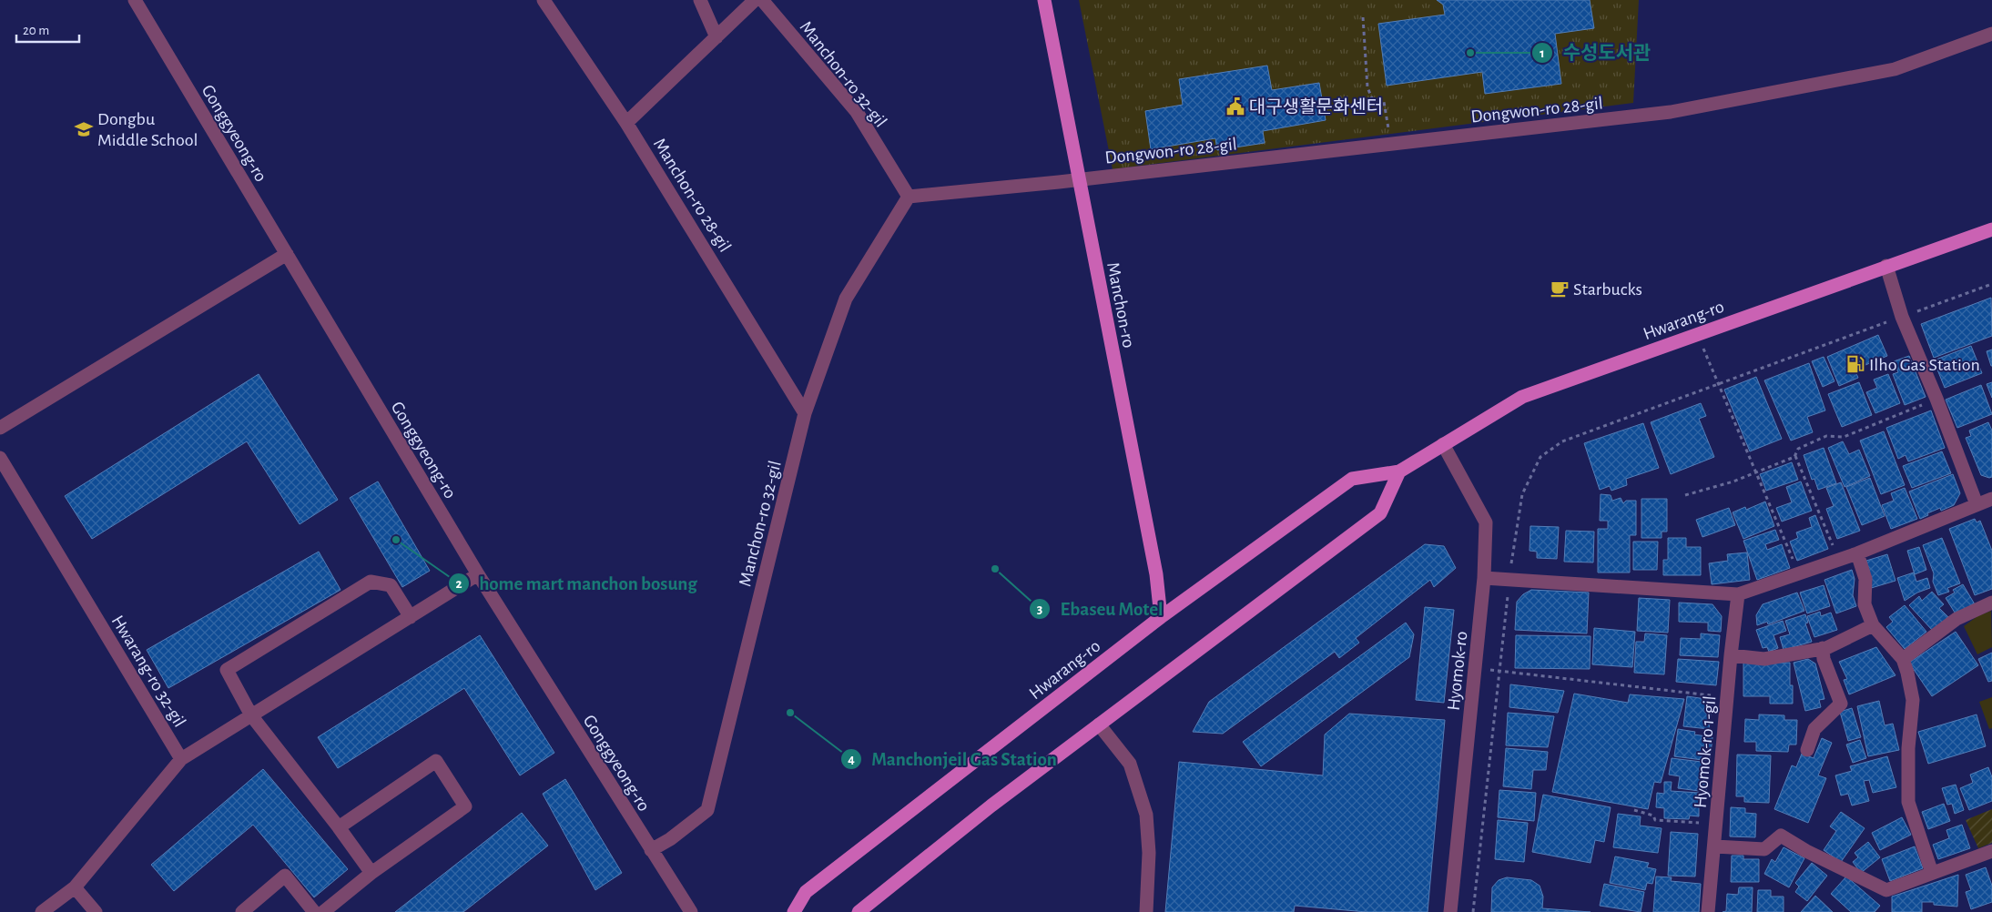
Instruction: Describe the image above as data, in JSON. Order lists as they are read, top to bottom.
{
  "streets": {
    "main road": ["Manchon-ro", "Hwarang-ro"],
    "street": [
      "Manchon-ro 32-gil",
      "Dongwon-ro 28-gil",
      "Gonggyeong-ro",
      "Manchon-ro 28-gil",
      "Hwarang-ro 32-gil",
      "Hyomok-ro",
      "Hyomok-ro 1-gil"
    ]
  },
  "crossings": [
    ["Manchon-ro 32-gil", "Gonggyeong-ro"],
    ["Manchon-ro 32-gil", "Manchon-ro 28-gil"],
    ["Dongwon-ro 28-gil", "Manchon-ro"],
    ["Manchon-ro", "Hwarang-ro"],
    ["Hwarang-ro", "Hyomok-ro"]
  ],
  "places": {
    "other": [
      "수성도서관",
      "home mart manchon bosung",
      "Ebaseu Motel",
      "Manchonjeil Gas Station"
    ],
    "public building": ["대구생활문화센터"],
    "school or university": ["Dongbu Middle School"],
    "cafe": ["Starbucks"],
    "fuel station": ["Ilho Gas Station"]
  },
  "scale_bar": "20 m"
}
